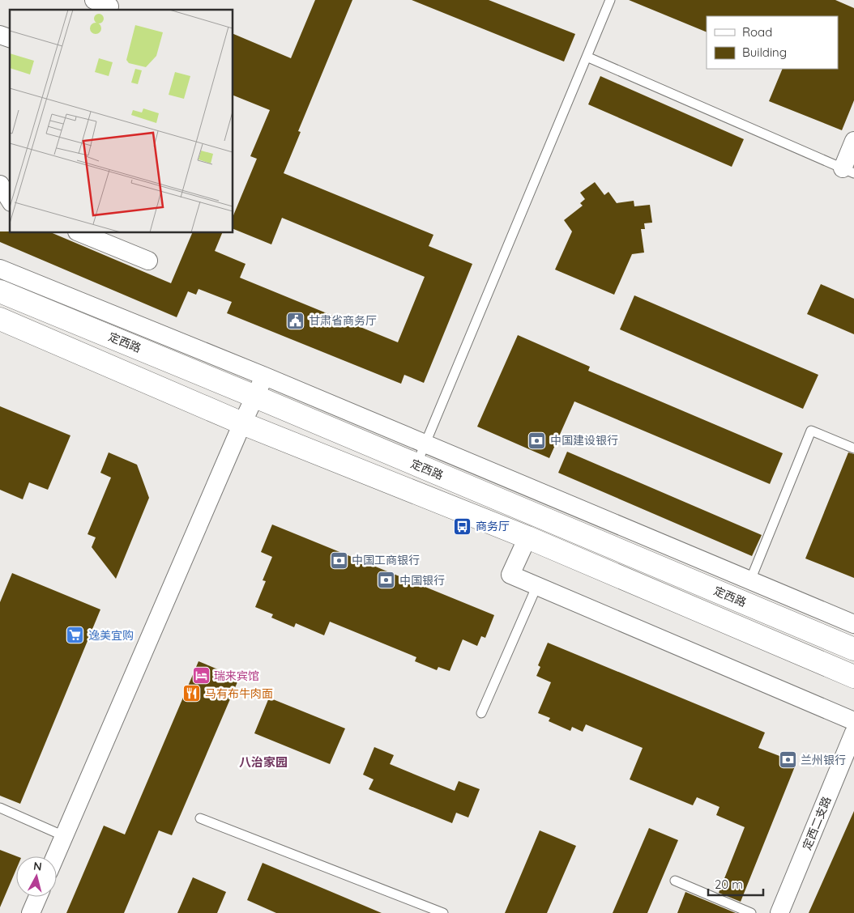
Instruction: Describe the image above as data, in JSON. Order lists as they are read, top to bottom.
{
  "streets": {
    "main road": ["定西路"],
    "street": ["定西二支路"]
  },
  "districts": ["八治家园"],
  "places": {
    "public building": ["甘肃省商务厅"],
    "bank": [
      "中国建设银行",
      "中国工商银行",
      "中国银行",
      "兰州银行"
    ],
    "bus stop": ["商务厅"],
    "supermarket": ["逸美宜购"],
    "hotel": ["瑞来宾馆"],
    "restaurant": ["马有布牛肉面"]
  },
  "legend": ["Road", "Building"],
  "scale_bar": "20 m",
  "north": "top"
}
